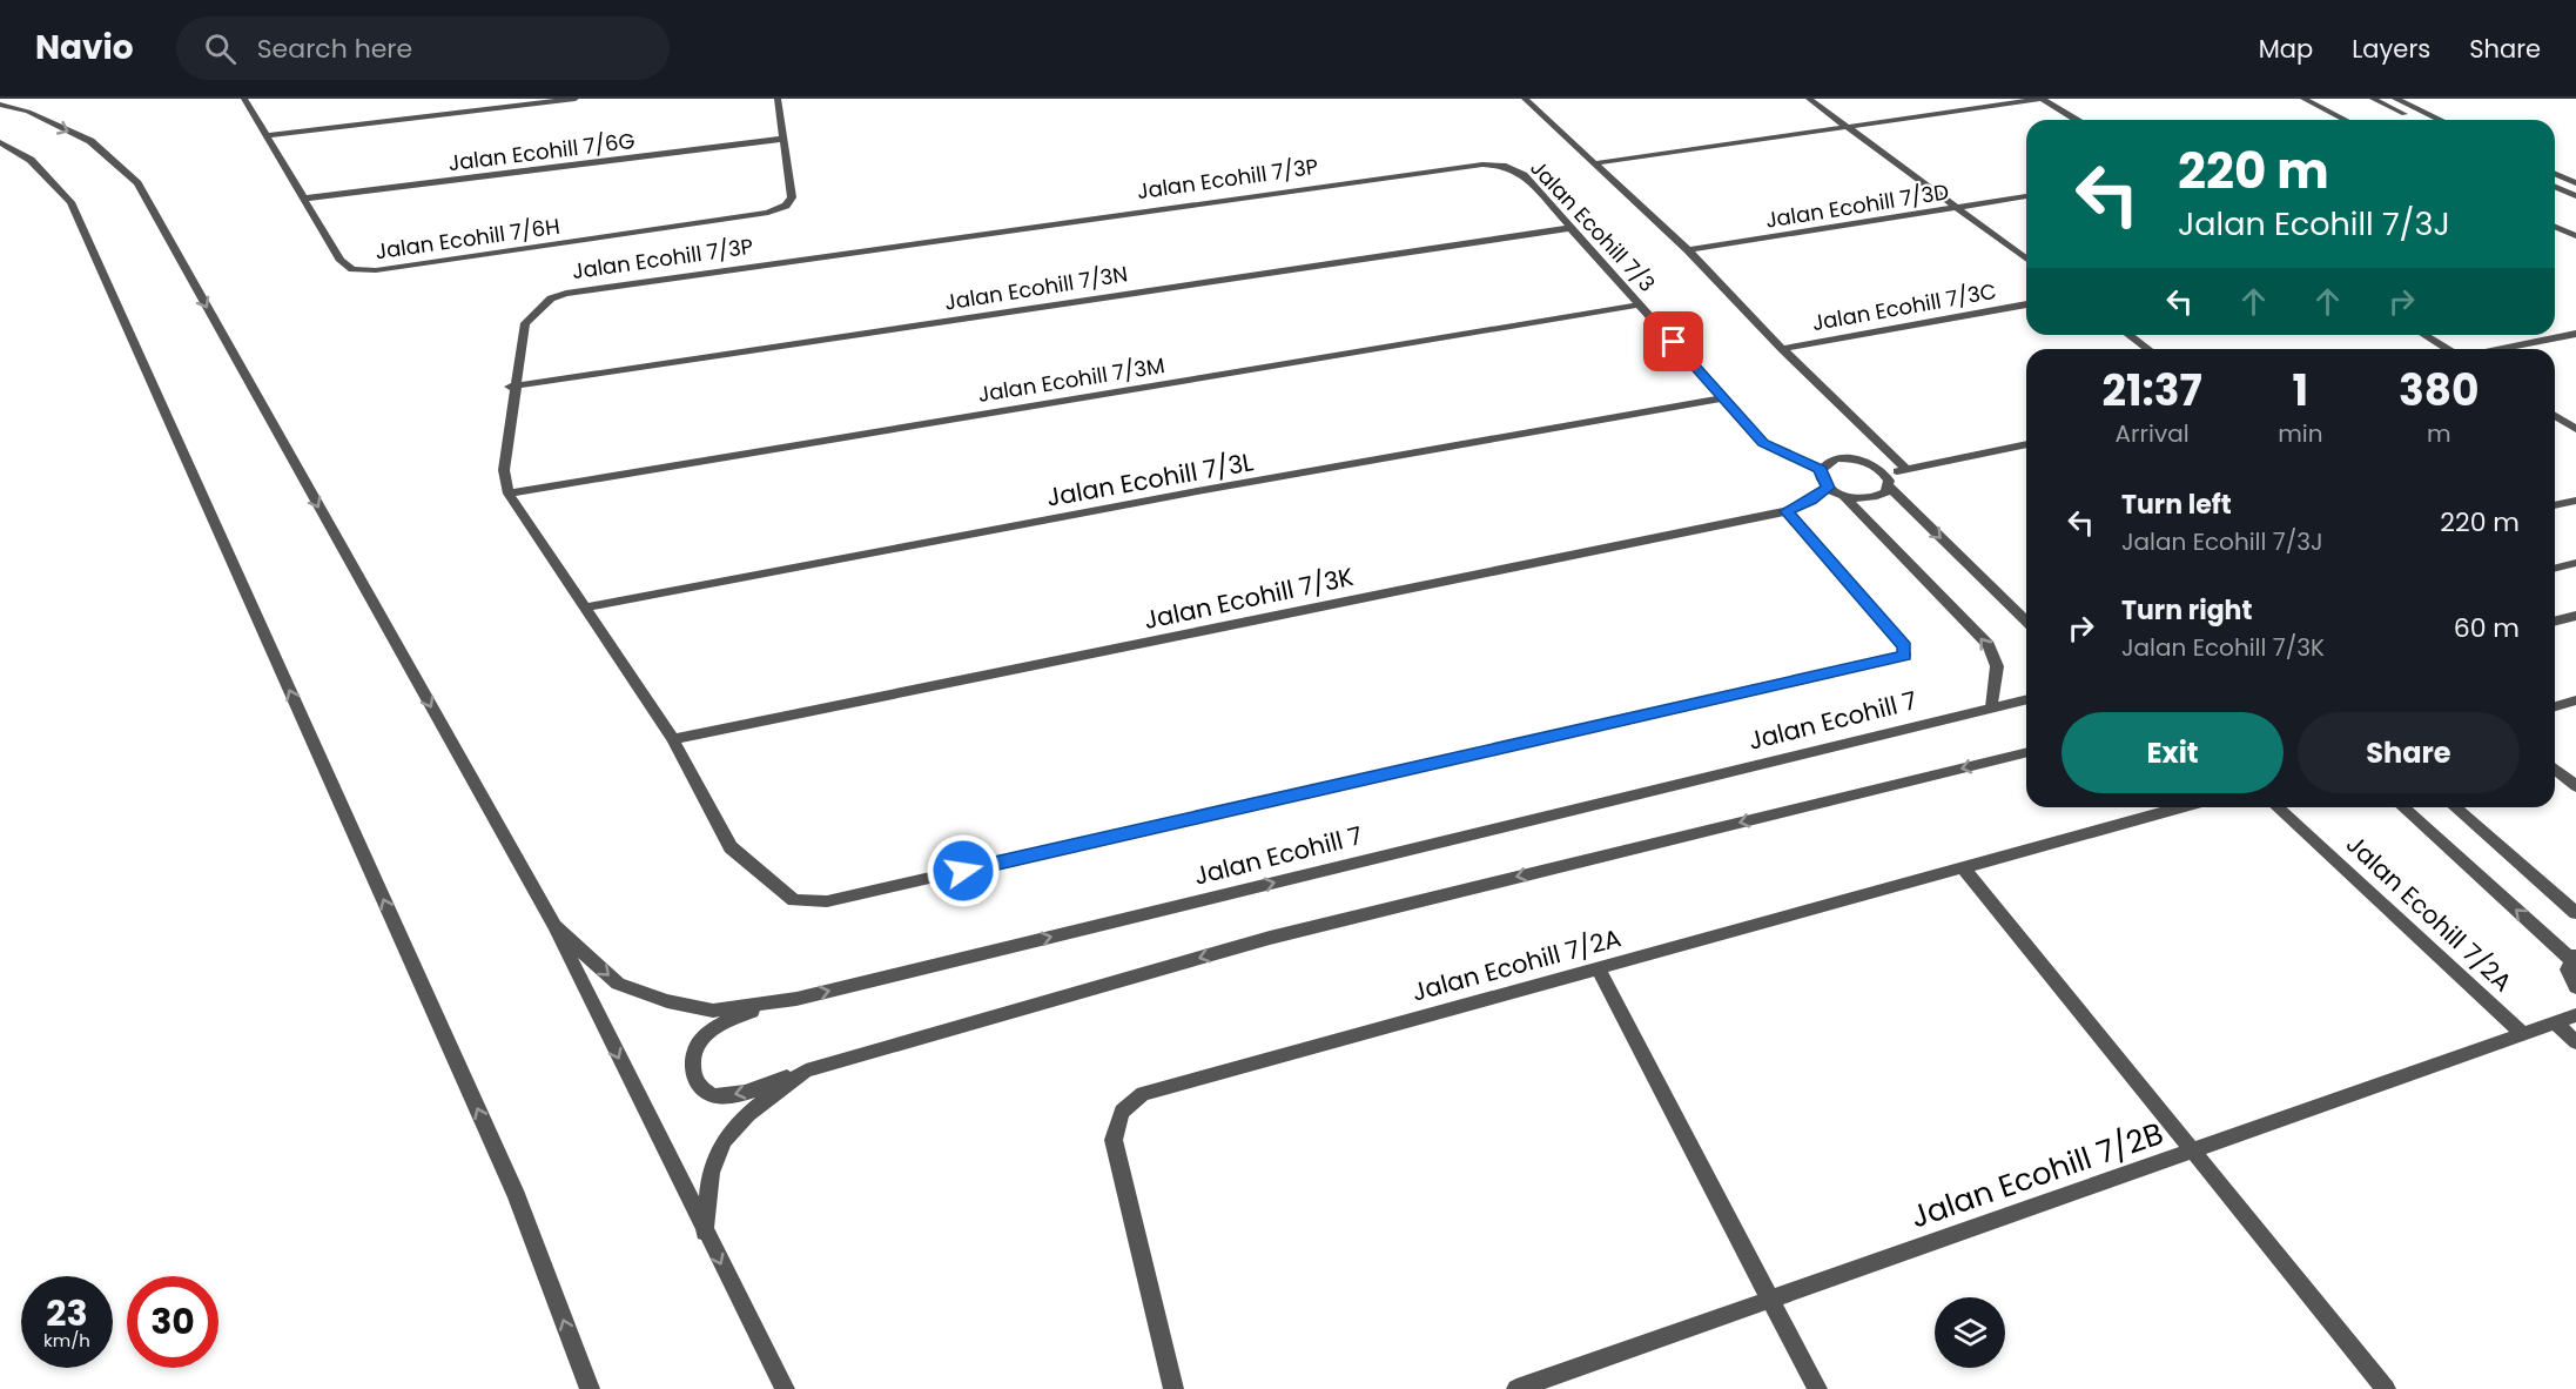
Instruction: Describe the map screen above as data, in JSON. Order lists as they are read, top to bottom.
{
  "streets": {
    "street": [
      "Jalan Ecohill 7/6G",
      "Jalan Ecohill 7/3P",
      "Jalan Ecohill 7/3D",
      "Jalan Ecohill 7/3",
      "Jalan Ecohill 7/6H",
      "Jalan Ecohill 7/3N",
      "Jalan Ecohill 7/3C",
      "Jalan Ecohill 7/3M",
      "Jalan Ecohill 7/3L",
      "Jalan Ecohill 7/3K",
      "Jalan Ecohill 7",
      "Jalan Ecohill 7/2A",
      "Jalan Ecohill 7/2B"
    ]
  },
  "crossings": [
    ["Jalan Ecohill 7/6G", "Jalan Ecohill 7/6H"],
    ["Jalan Ecohill 7/3P", "Jalan Ecohill 7/3"],
    ["Jalan Ecohill 7/3P", "Jalan Ecohill 7/3N"],
    ["Jalan Ecohill 7/3P", "Jalan Ecohill 7/3M"],
    ["Jalan Ecohill 7/3P", "Jalan Ecohill 7/3L"],
    ["Jalan Ecohill 7/3P", "Jalan Ecohill 7/3K"],
    ["Jalan Ecohill 7/3", "Jalan Ecohill 7/3N"],
    ["Jalan Ecohill 7/3", "Jalan Ecohill 7/3M"],
    ["Jalan Ecohill 7/3", "Jalan Ecohill 7/3L"],
    ["Jalan Ecohill 7/2A", "Jalan Ecohill 7/2B"]
  ],
  "page": {
    "header": "Navio",
    "search": "Search here",
    "nav": ["Map", "Layers", "Share"],
    "turn": ["220 m", "Jalan Ecohill 7/3J"],
    "eta": [
      "21:37",
      "Arrival",
      "1",
      "min",
      "380",
      "m"
    ],
    "list": [
      {
        "name": "Turn left",
        "note": "Jalan Ecohill 7/3J",
        "value": "220 m"
      },
      {
        "name": "Turn right",
        "note": "Jalan Ecohill 7/3K",
        "value": "60 m"
      }
    ],
    "buttons": ["Exit", "Share"],
    "speed": "23 km/h",
    "limit": "30"
  }
}
